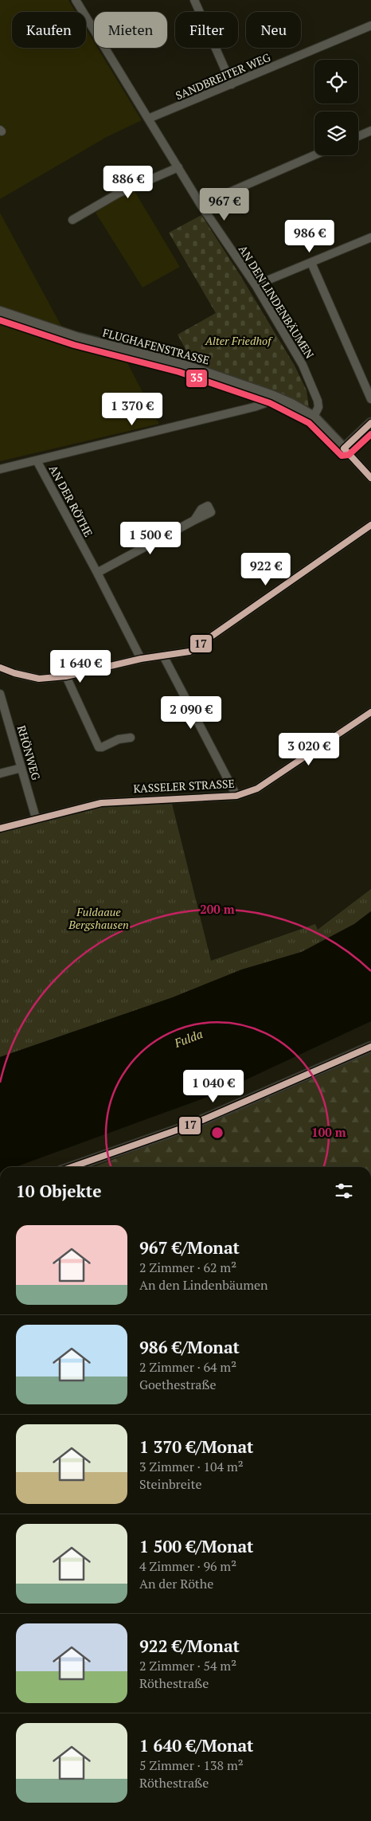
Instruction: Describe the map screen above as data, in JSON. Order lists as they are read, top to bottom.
{
  "streets": {
    "street": [
      "SANDBREITER WEG",
      "AN DEN LINDENBÄUMEN",
      "FLUGHAFENSTRASSE",
      "AN DER RÖTHE",
      "RHÖNWEG",
      "KASSELER STRASSE"
    ]
  },
  "crossings": [
    ["SANDBREITER WEG", "AN DEN LINDENBÄUMEN"],
    ["AN DEN LINDENBÄUMEN", "FLUGHAFENSTRASSE"],
    ["RHÖNWEG", "KASSELER STRASSE"]
  ],
  "water": ["Fulda"],
  "parks": ["Alter Friedhof", "Fuldaaue Bergshausen"],
  "lines": ["transit line 35", "transit line 17"],
  "page": {
    "chip": [
      "Kaufen",
      "Mieten",
      "Filter",
      "Neu"
    ],
    "price": [
      "886 €",
      "967 €",
      "986 €",
      "1 370 €",
      "1 500 €",
      "922 €",
      "1 640 €",
      "2 090 €",
      "3 020 €",
      "1 040 €"
    ],
    "heading": "10 Objekte",
    "list": [
      {
        "name": "967 €/Monat",
        "note": "2 Zimmer · 62 m² · An den Lindenbäumen"
      },
      {
        "name": "986 €/Monat",
        "note": "2 Zimmer · 64 m² · Goethestraße"
      },
      {
        "name": "1 370 €/Monat",
        "note": "3 Zimmer · 104 m² · Steinbreite"
      },
      {
        "name": "1 500 €/Monat",
        "note": "4 Zimmer · 96 m² · An der Röthe"
      },
      {
        "name": "922 €/Monat",
        "note": "2 Zimmer · 54 m² · Röthestraße"
      },
      {
        "name": "1 640 €/Monat",
        "note": "5 Zimmer · 138 m² · Röthestraße"
      }
    ]
  },
  "rings": ["200 m", "100 m"]
}
